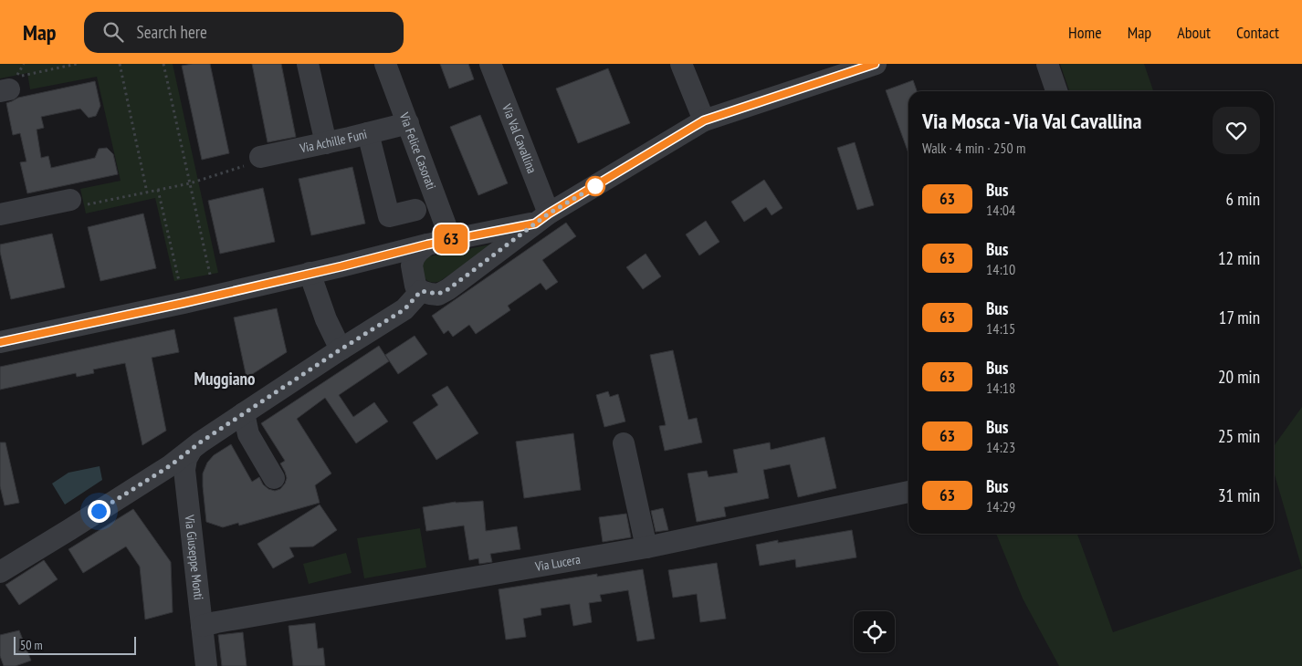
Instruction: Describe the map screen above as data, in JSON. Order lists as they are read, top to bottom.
{
  "streets": {
    "street": [
      "Via Val Cavallina",
      "Via Achille Funi",
      "Via Felice Casorati",
      "Via Giuseppe Monti",
      "Via Lucera"
    ]
  },
  "crossings": [
    ["Via Achille Funi", "Via Felice Casorati"],
    ["Via Giuseppe Monti", "Via Lucera"]
  ],
  "districts": ["Muggiano"],
  "lines": ["bus line 63"],
  "scale_bar": "50 m",
  "page": {
    "header": "Map",
    "search": "Search here",
    "nav": [
      "Home",
      "Map",
      "About",
      "Contact"
    ],
    "on_map": "63",
    "heading": ["Via Mosca - Via Val Cavallina", "Walk · 4 min · 250 m"],
    "list": [
      {
        "mark": "63",
        "name": "Bus",
        "note": "14:04",
        "value": "6 min"
      },
      {
        "mark": "63",
        "name": "Bus",
        "note": "14:10",
        "value": "12 min"
      },
      {
        "mark": "63",
        "name": "Bus",
        "note": "14:15",
        "value": "17 min"
      },
      {
        "mark": "63",
        "name": "Bus",
        "note": "14:18",
        "value": "20 min"
      },
      {
        "mark": "63",
        "name": "Bus",
        "note": "14:23",
        "value": "25 min"
      },
      {
        "mark": "63",
        "name": "Bus",
        "note": "14:29",
        "value": "31 min"
      }
    ],
    "scale": "50 m"
  }
}
